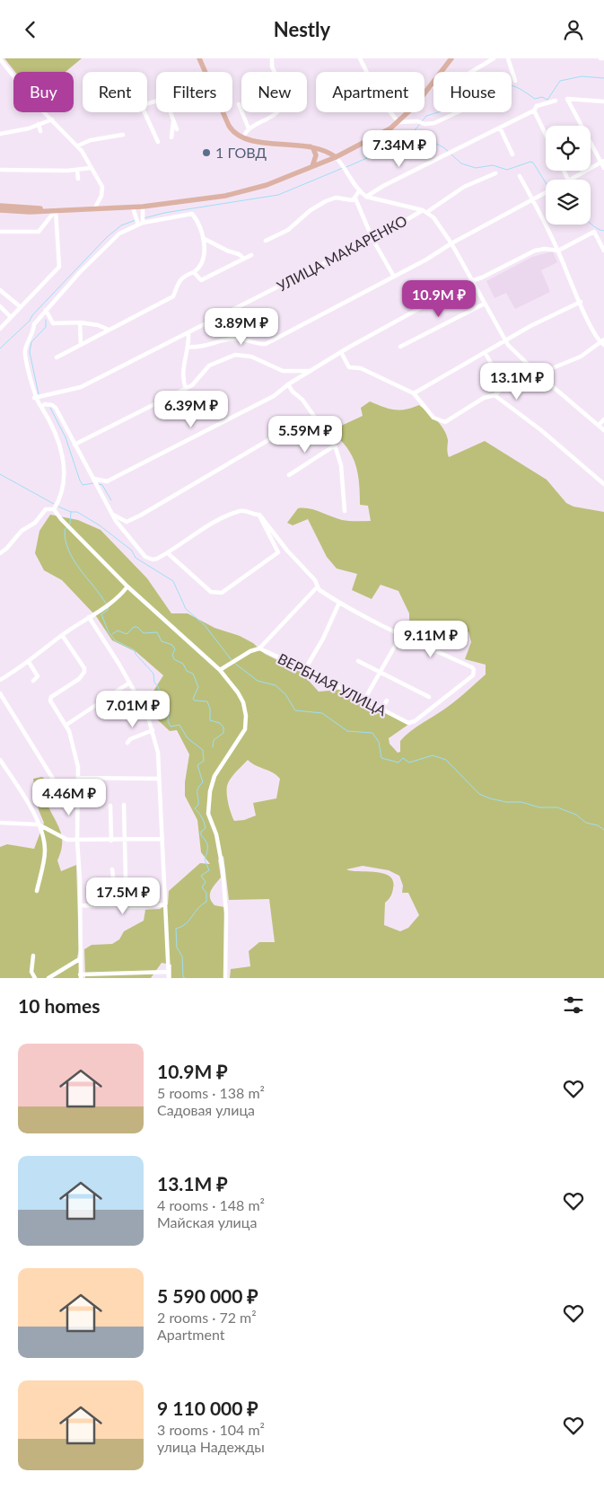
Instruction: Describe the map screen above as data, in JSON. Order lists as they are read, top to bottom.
{
  "streets": {
    "street": ["УЛИЦА МАКАРЕНКО", "ВЕРБНАЯ УЛИЦА"]
  },
  "places": ["1 ГОВД"],
  "page": {
    "header": "Nestly",
    "chip": [
      "Buy",
      "Rent",
      "Filters",
      "New",
      "Apartment",
      "House"
    ],
    "price": [
      "7.34M ₽",
      "10.9M ₽",
      "3.89M ₽",
      "13.1M ₽",
      "6.39M ₽",
      "5.59M ₽",
      "9.11M ₽",
      "7.01M ₽",
      "4.46M ₽",
      "17.5M ₽"
    ],
    "heading": "10 homes",
    "list": [
      {
        "name": "10.9M ₽",
        "note": "5 rooms · 138 m² · Садовая улица"
      },
      {
        "name": "13.1M ₽",
        "note": "4 rooms · 148 m² · Майская улица"
      },
      {
        "name": "5 590 000 ₽",
        "note": "2 rooms · 72 m² · Apartment"
      },
      {
        "name": "9 110 000 ₽",
        "note": "3 rooms · 104 m² · улица Надежды"
      }
    ]
  }
}
